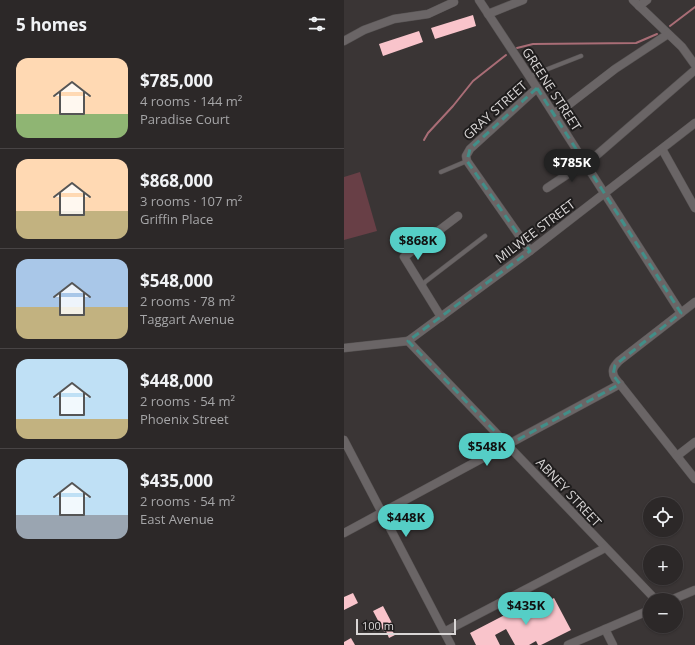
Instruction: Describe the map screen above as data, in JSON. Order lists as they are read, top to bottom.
{
  "streets": {
    "street": [
      "GREENE STREET",
      "GRAY STREET",
      "MILWEE STREET",
      "ABNEY STREET"
    ]
  },
  "crossings": [
    ["GREENE STREET", "GRAY STREET"],
    ["GREENE STREET", "MILWEE STREET"],
    ["GRAY STREET", "MILWEE STREET"],
    ["MILWEE STREET", "ABNEY STREET"]
  ],
  "scale_bar": "100 m",
  "page": {
    "heading": "5 homes",
    "list": [
      {
        "name": "$785,000",
        "note": "4 rooms · 144 m² · Paradise Court"
      },
      {
        "name": "$868,000",
        "note": "3 rooms · 107 m² · Griffin Place"
      },
      {
        "name": "$548,000",
        "note": "2 rooms · 78 m² · Taggart Avenue"
      },
      {
        "name": "$448,000",
        "note": "2 rooms · 54 m² · Phoenix Street"
      },
      {
        "name": "$435,000",
        "note": "2 rooms · 54 m² · East Avenue"
      }
    ],
    "price": [
      "$785K",
      "$868K",
      "$548K",
      "$448K",
      "$435K"
    ],
    "map_buttons": ["+", "−"],
    "scale": "100 m"
  }
}
